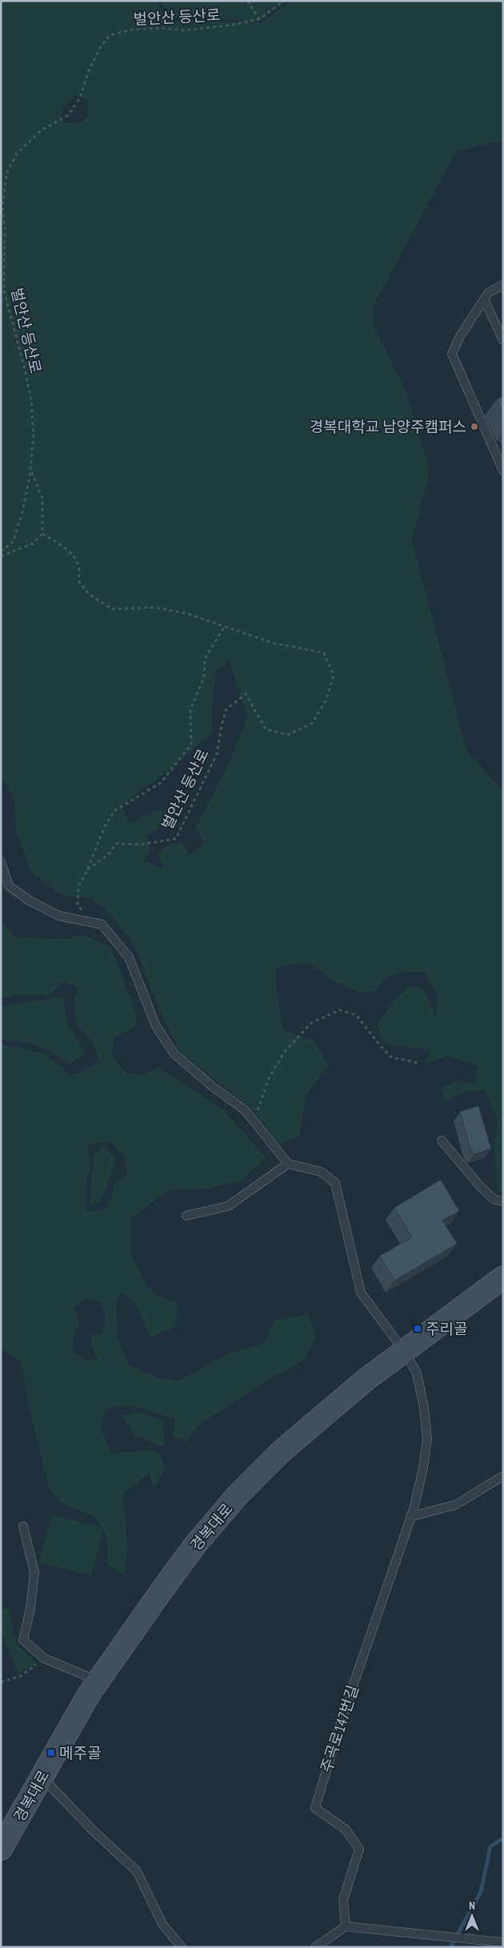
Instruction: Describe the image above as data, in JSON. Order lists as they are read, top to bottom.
{
  "streets": {
    "street": ["경복대로"],
    "lane": ["주곡로147번길"],
    "path": ["벌안산 등산로"]
  },
  "crossings": [
    ["경복대로", "주곡로147번길"]
  ],
  "places": {
    "other": ["경복대학교 남양주캠퍼스"],
    "transit": ["주리골", "메주골"]
  },
  "north": "top"
}
